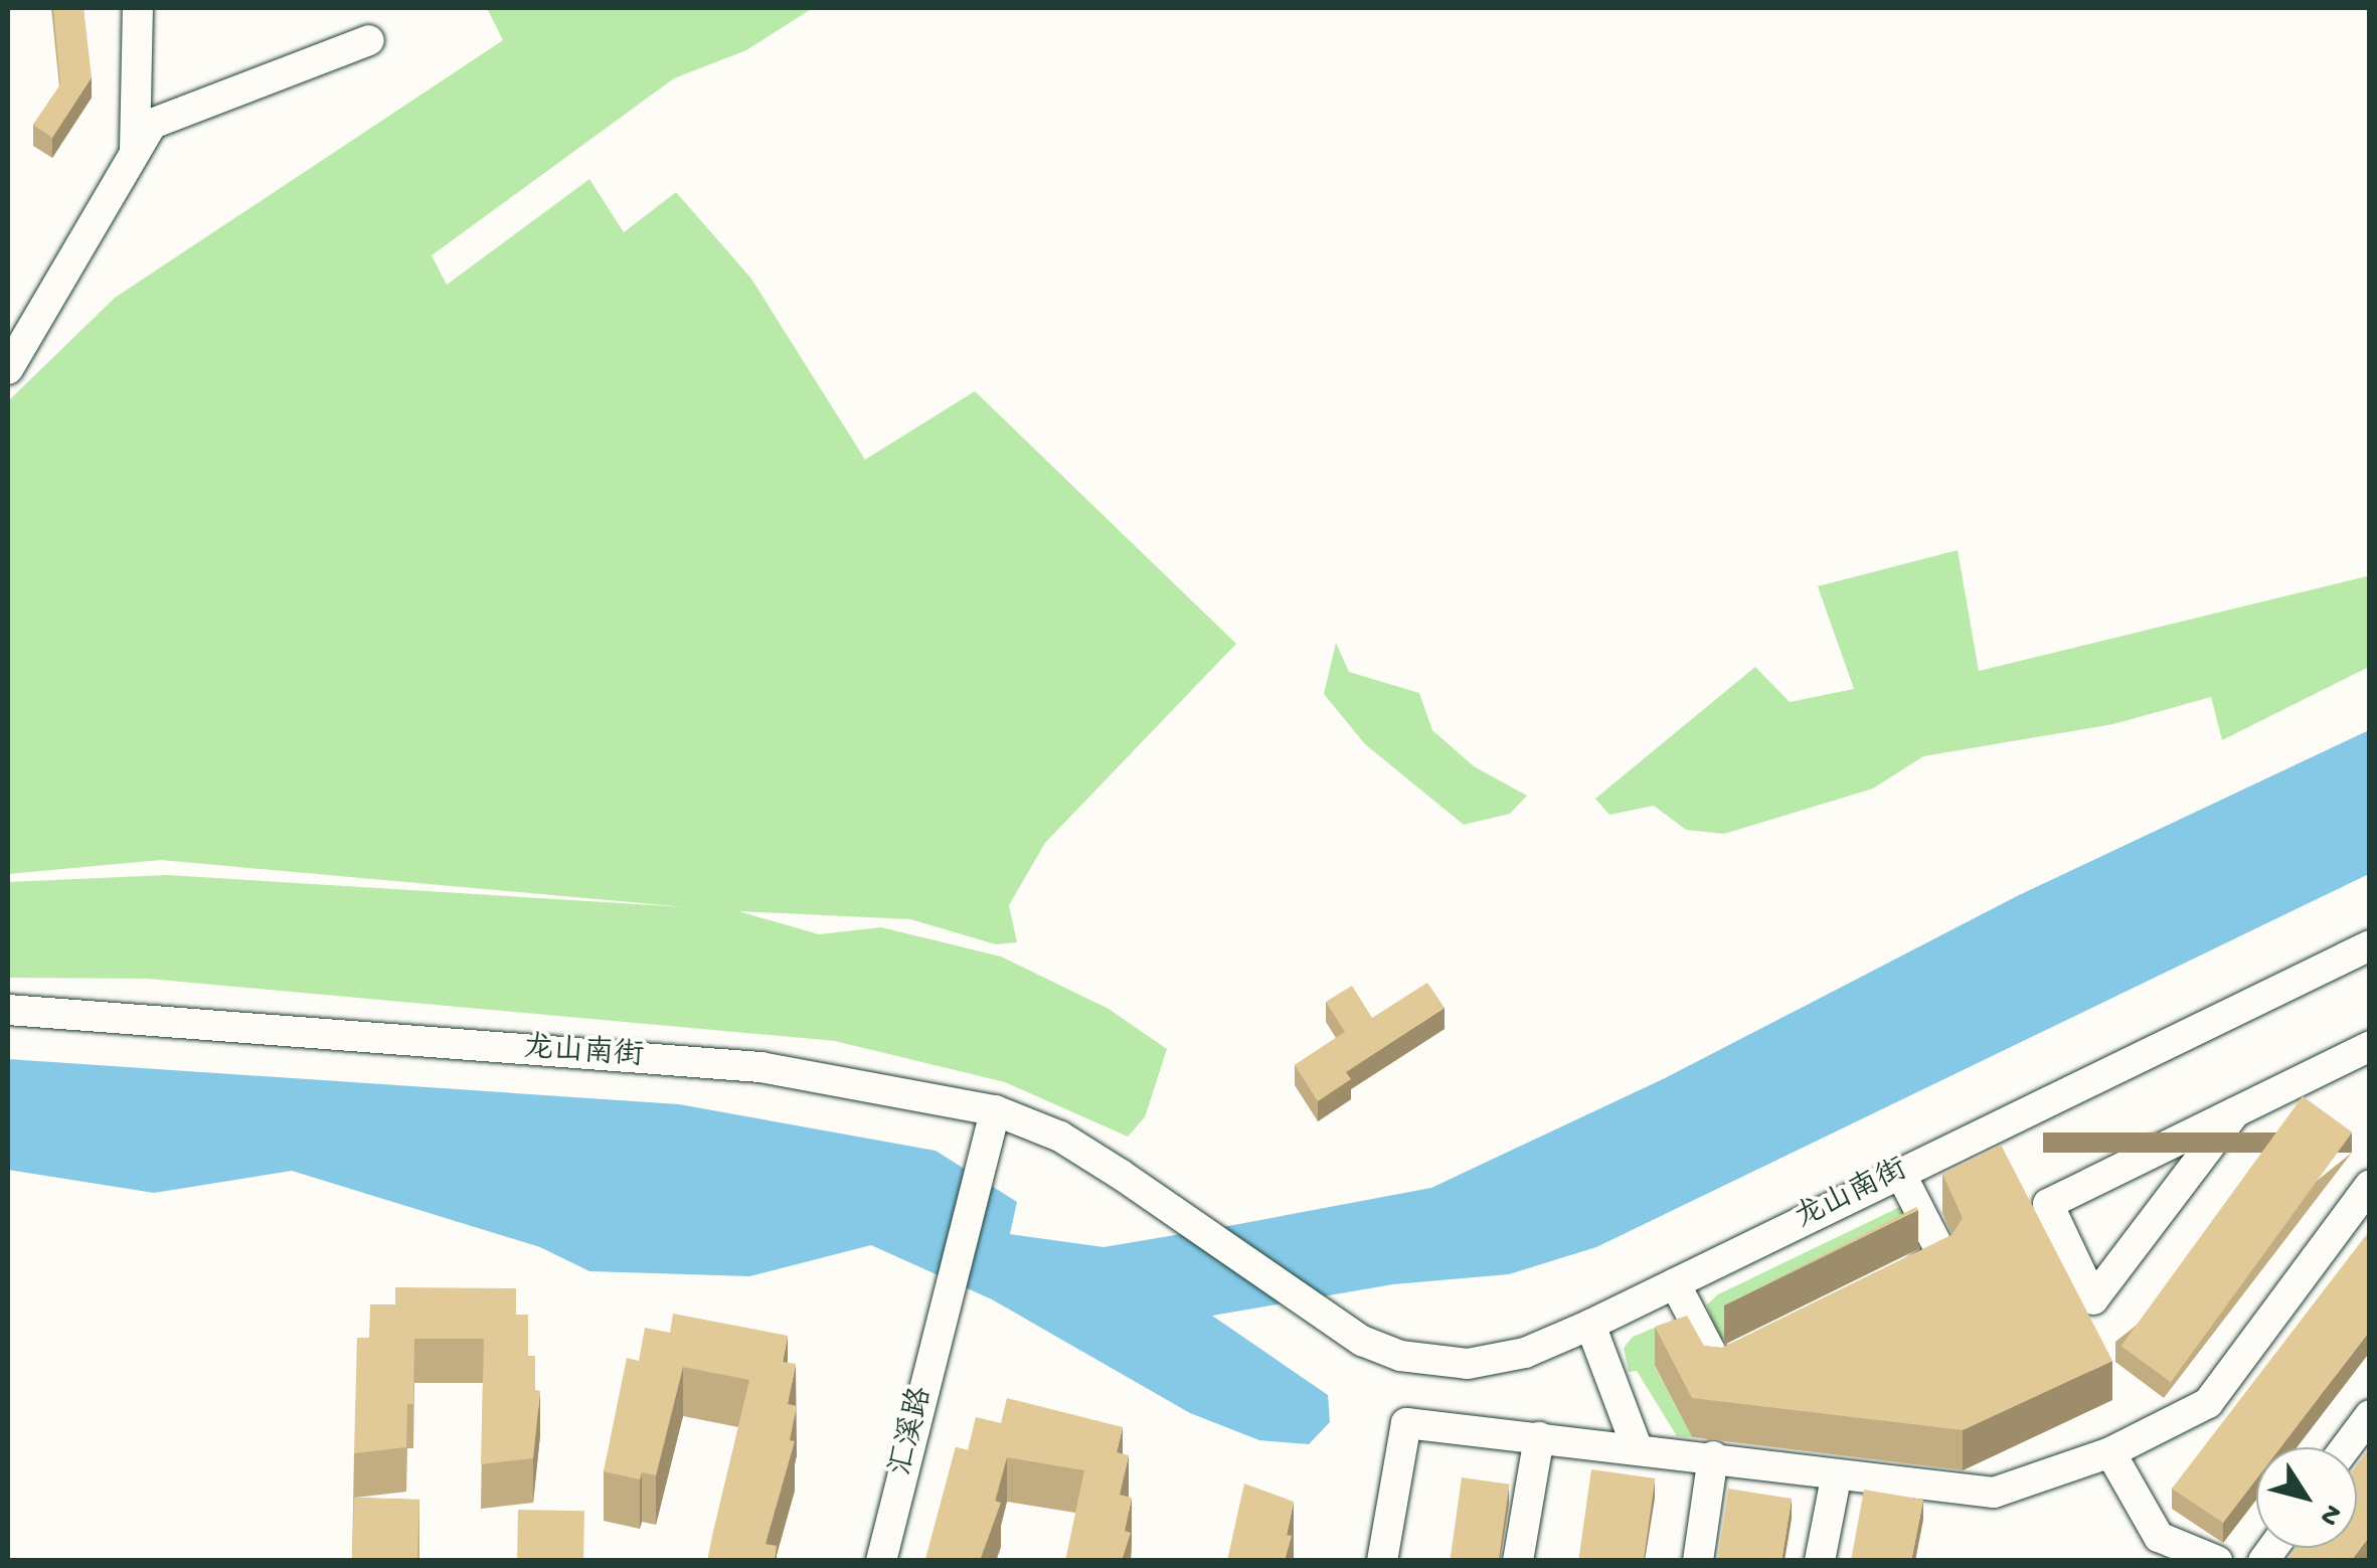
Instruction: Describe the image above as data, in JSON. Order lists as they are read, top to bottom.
{
  "streets": {
    "street": ["龙山南街", "汇溪路"]
  },
  "crossings": [
    ["龙山南街", "汇溪路"]
  ],
  "north": "bottom right"
}
